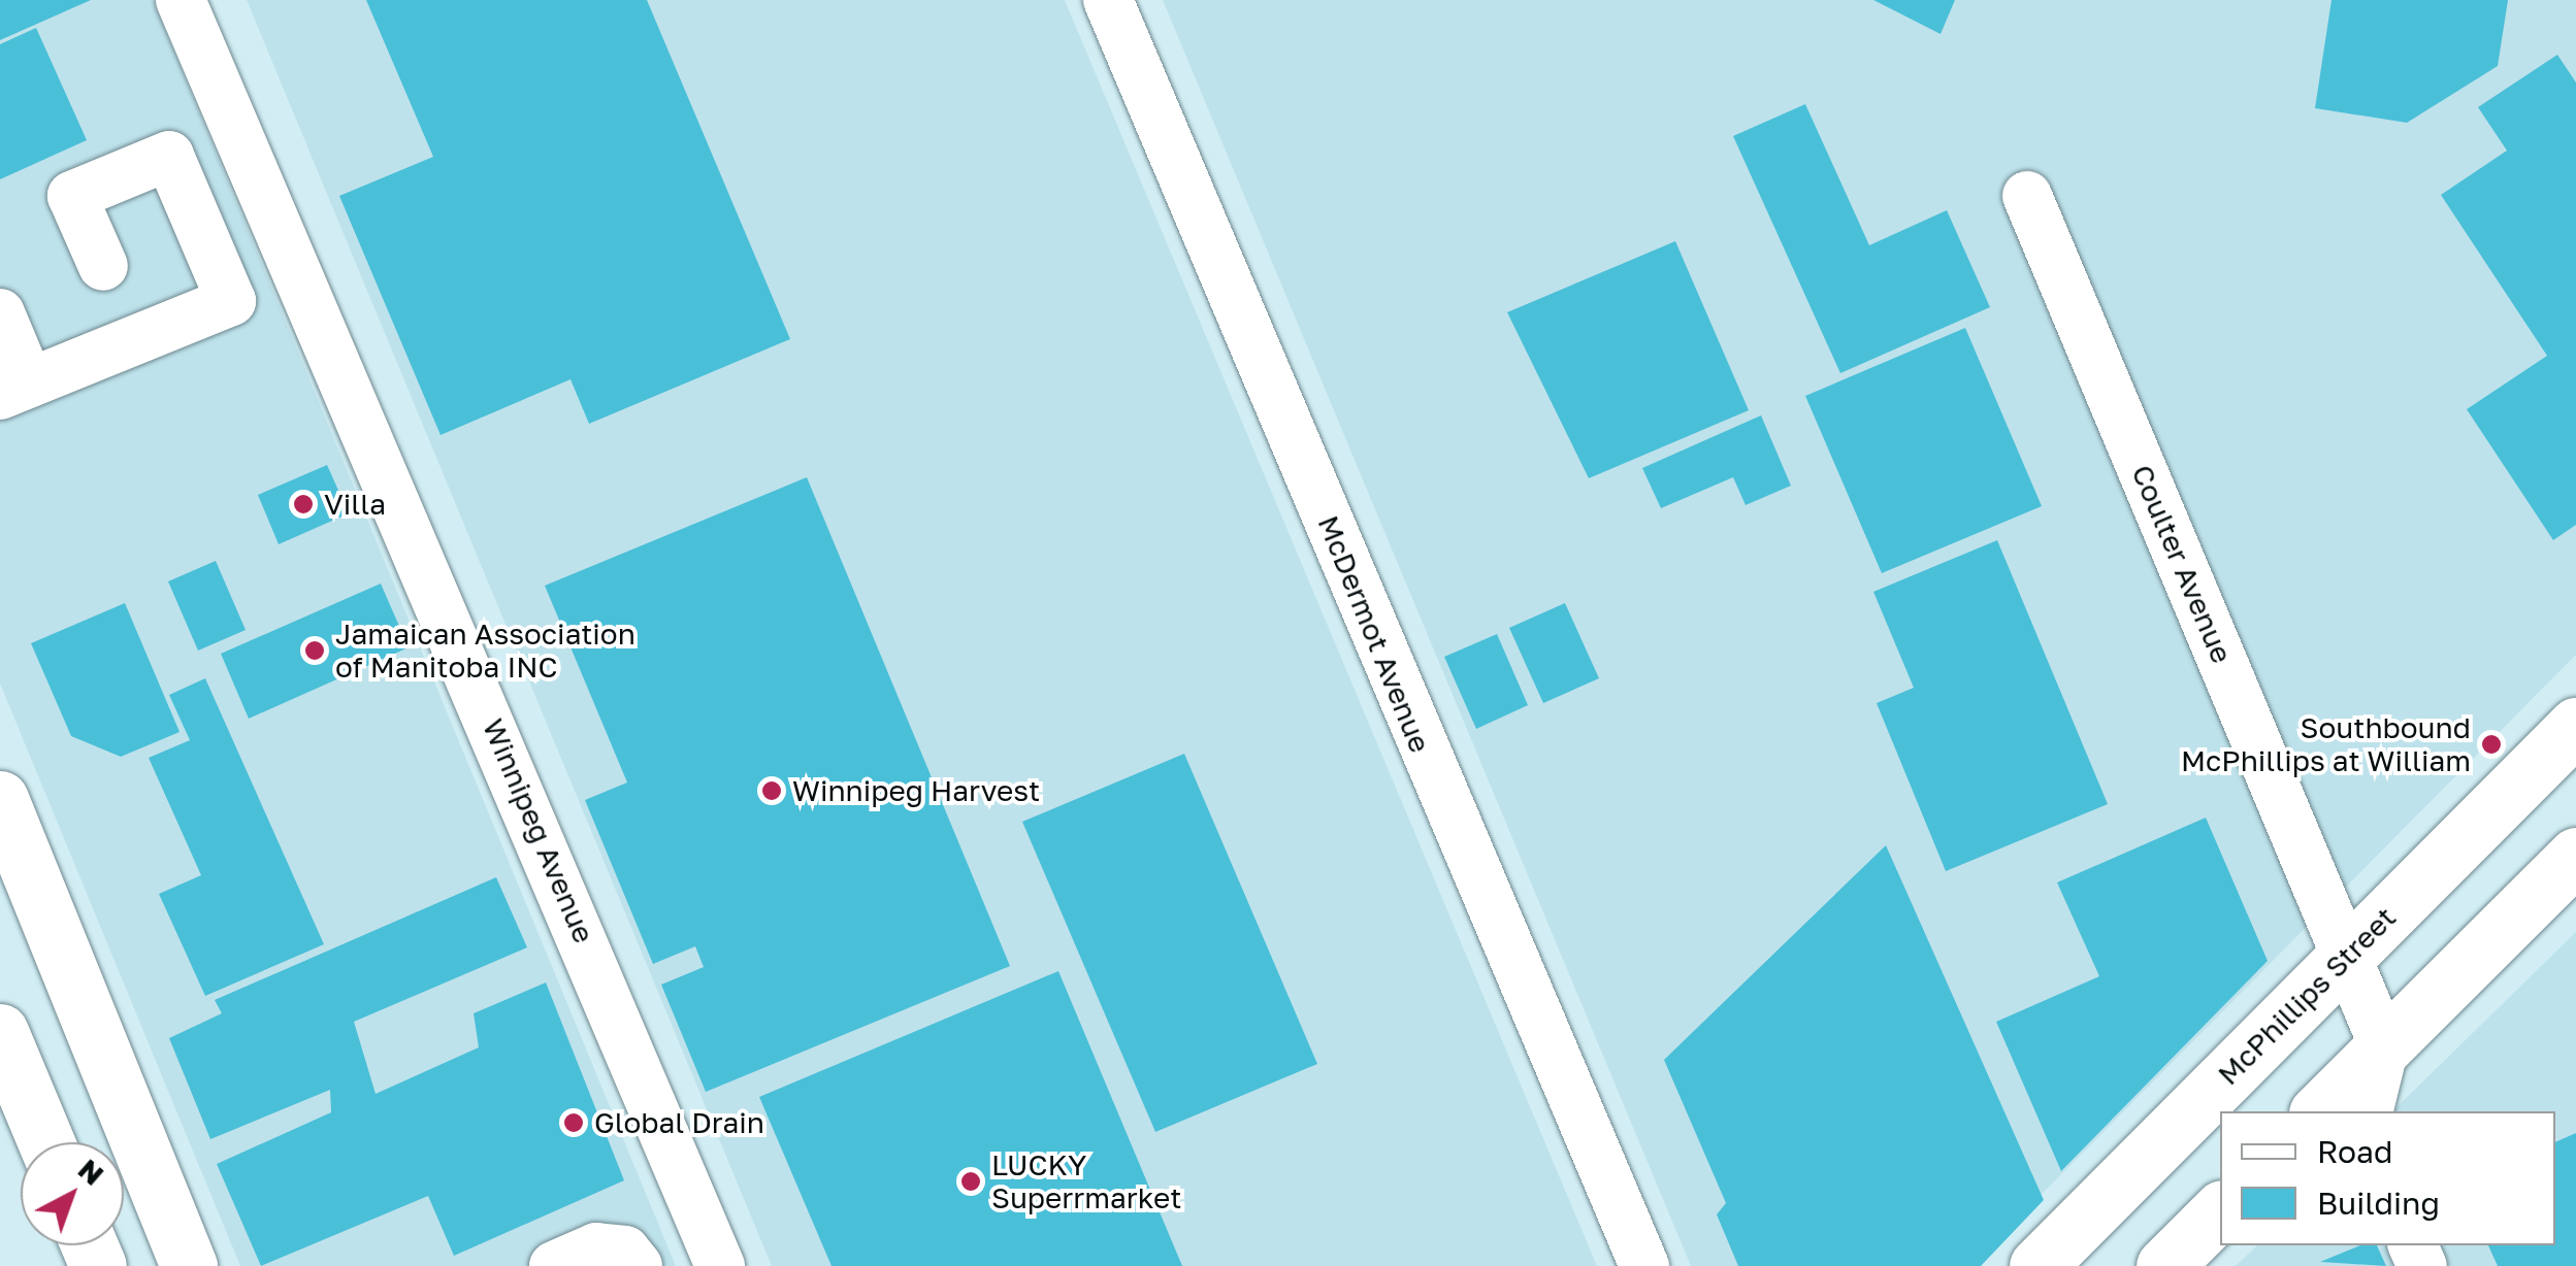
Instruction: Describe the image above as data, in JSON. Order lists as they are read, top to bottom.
{
  "streets": {
    "main road": ["McPhillips Street"],
    "street": ["Coulter Avenue", "McDermot Avenue", "Winnipeg Avenue"]
  },
  "crossings": [
    ["Coulter Avenue", "McPhillips Street"]
  ],
  "places": [
    "Villa",
    "Jamaican Association of Manitoba INC",
    "Southbound McPhillips at William",
    "Winnipeg Harvest",
    "Global Drain",
    "LUCKY Superrmarket"
  ],
  "legend": ["Road", "Building"],
  "north": "top right"
}
